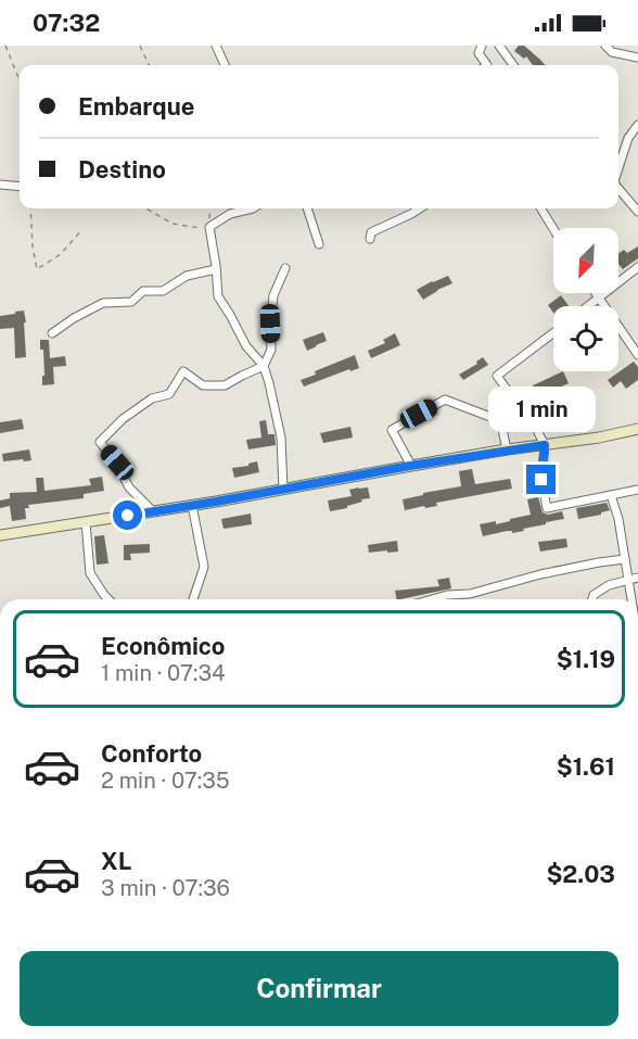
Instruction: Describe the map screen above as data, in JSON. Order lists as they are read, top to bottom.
{
  "north": "bottom left",
  "page": {
    "status": "07:32",
    "banner": ["Embarque", "Destino"],
    "bubble": "1 min",
    "list": [
      {
        "name": "Econômico",
        "note": "1 min · 07:34",
        "value": "$1.19"
      },
      {
        "name": "Conforto",
        "note": "2 min · 07:35",
        "value": "$1.61"
      },
      {
        "name": "XL",
        "note": "3 min · 07:36",
        "value": "$2.03"
      }
    ],
    "buttons": "Confirmar"
  }
}
